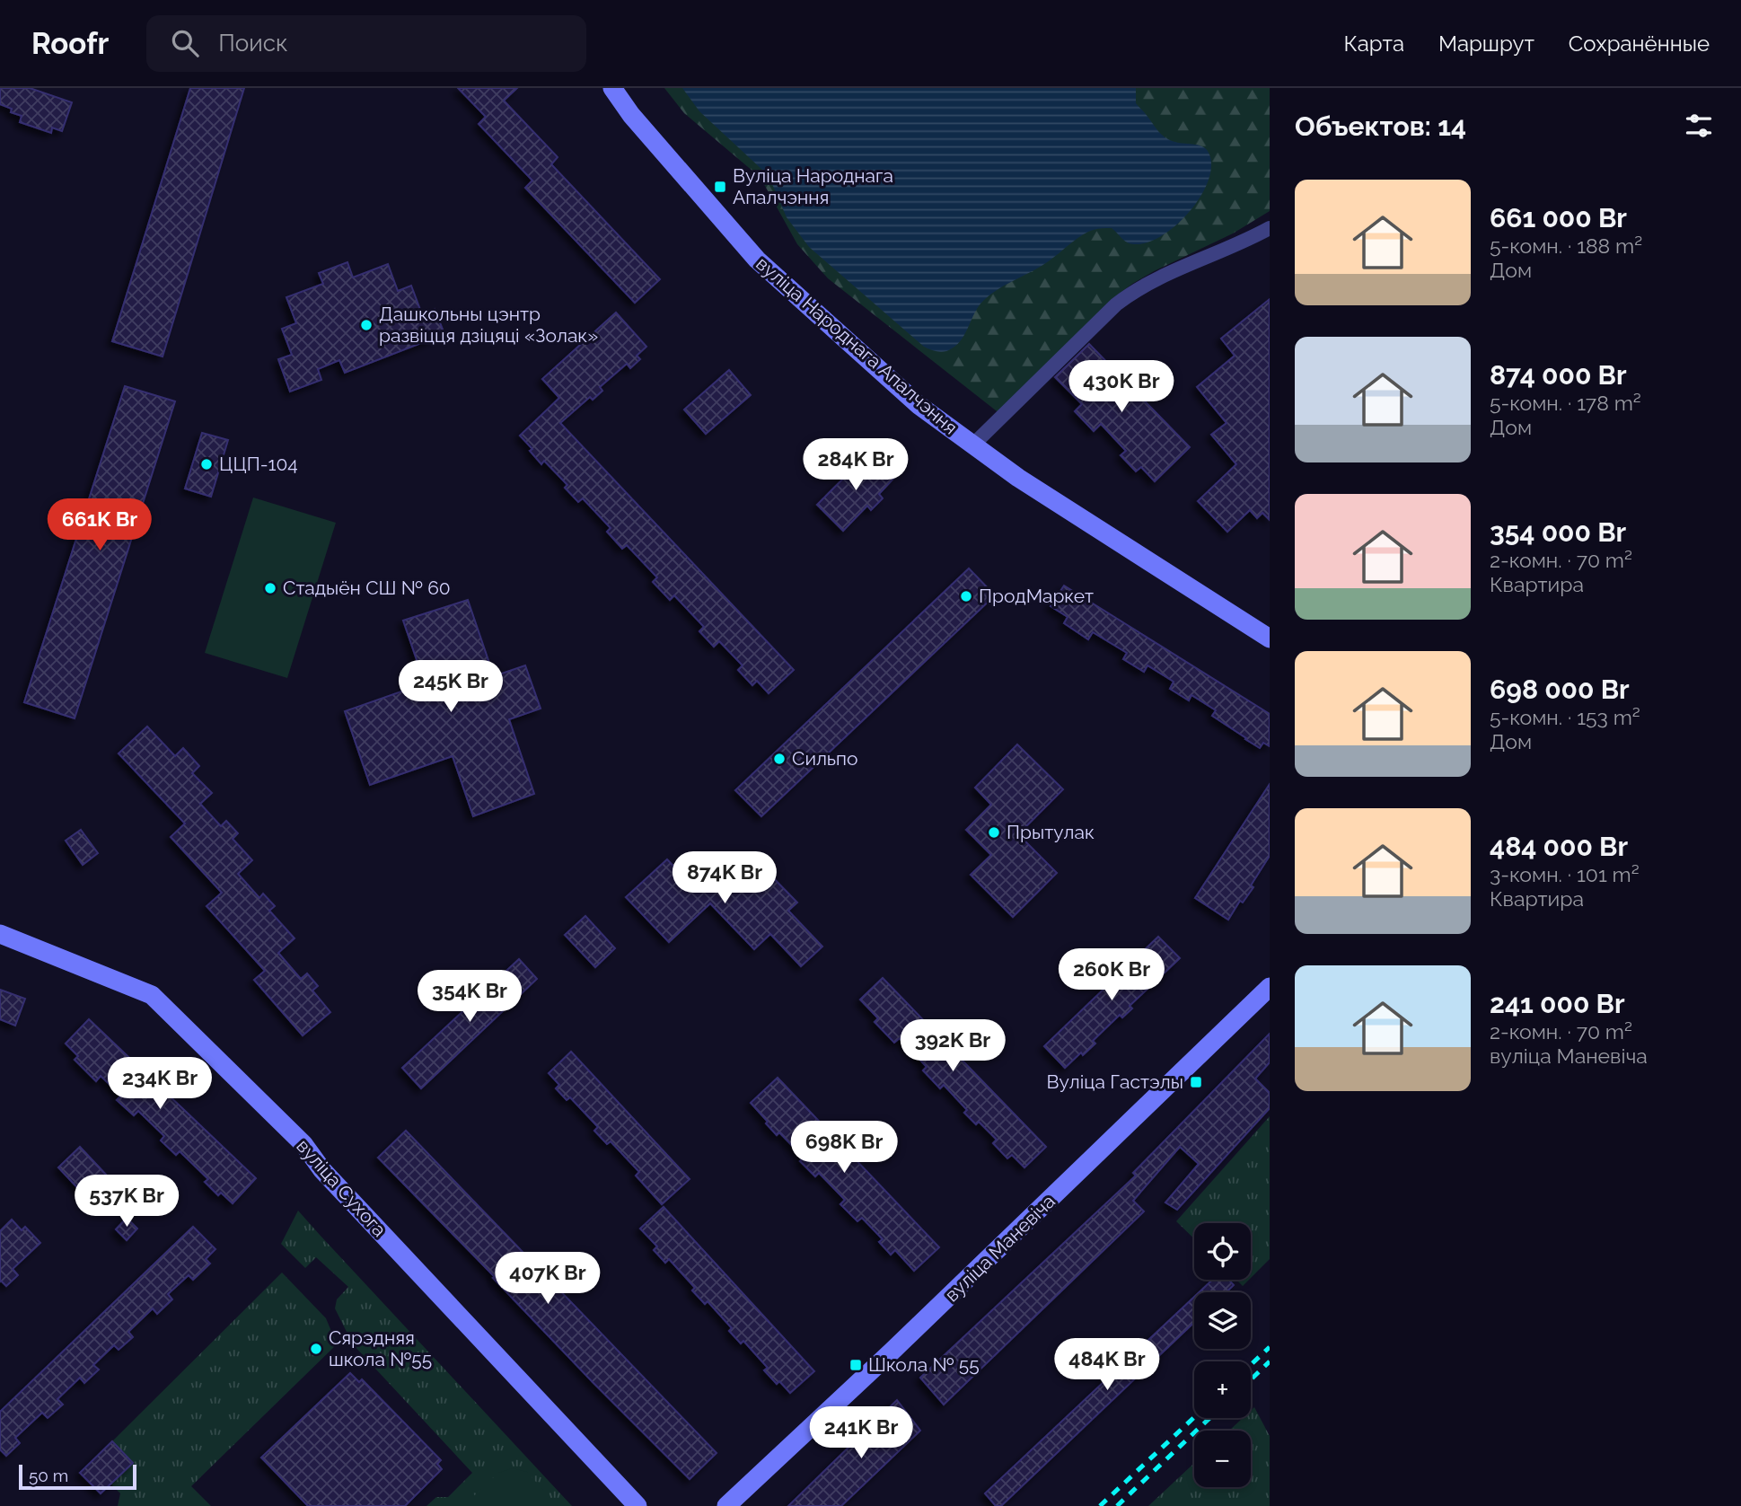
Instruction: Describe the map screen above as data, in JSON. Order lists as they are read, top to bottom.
{
  "streets": {
    "street": ["вуліца Народнага Апалчэння", "вуліца Сухога", "вуліца Маневіча"]
  },
  "places": {
    "transit": ["Вуліца Народнага Апалчэння", "Вуліца Гастэлы", "Школа № 55"],
    "other": [
      "Дашкольны цэнтр развіцця дзіцяці «Золак»",
      "ЦЦП-104",
      "Стадыён СШ № 60",
      "ПродМаркет",
      "Сильпо",
      "Прытулак",
      "Сярэдняя школа №55"
    ]
  },
  "scale_bar": "50 m",
  "page": {
    "header": "Roofr",
    "search": "Поиск",
    "nav": ["Карта", "Маршрут", "Сохранённые"],
    "heading": "Объектов: 14",
    "list": [
      {
        "name": "661 000 Br",
        "note": "5-комн. · 188 m² · Дом"
      },
      {
        "name": "874 000 Br",
        "note": "5-комн. · 178 m² · Дом"
      },
      {
        "name": "354 000 Br",
        "note": "2-комн. · 70 m² · Квартира"
      },
      {
        "name": "698 000 Br",
        "note": "5-комн. · 153 m² · Дом"
      },
      {
        "name": "484 000 Br",
        "note": "3-комн. · 101 m² · Квартира"
      },
      {
        "name": "241 000 Br",
        "note": "2-комн. · 70 m² · вуліца Маневіча"
      }
    ],
    "price": [
      "430K Br",
      "284K Br",
      "661K Br",
      "245K Br",
      "874K Br",
      "260K Br",
      "354K Br",
      "392K Br",
      "234K Br",
      "698K Br",
      "537K Br",
      "407K Br",
      "484K Br",
      "241K Br"
    ],
    "map_buttons": ["+", "−"],
    "scale": "50 m"
  }
}
